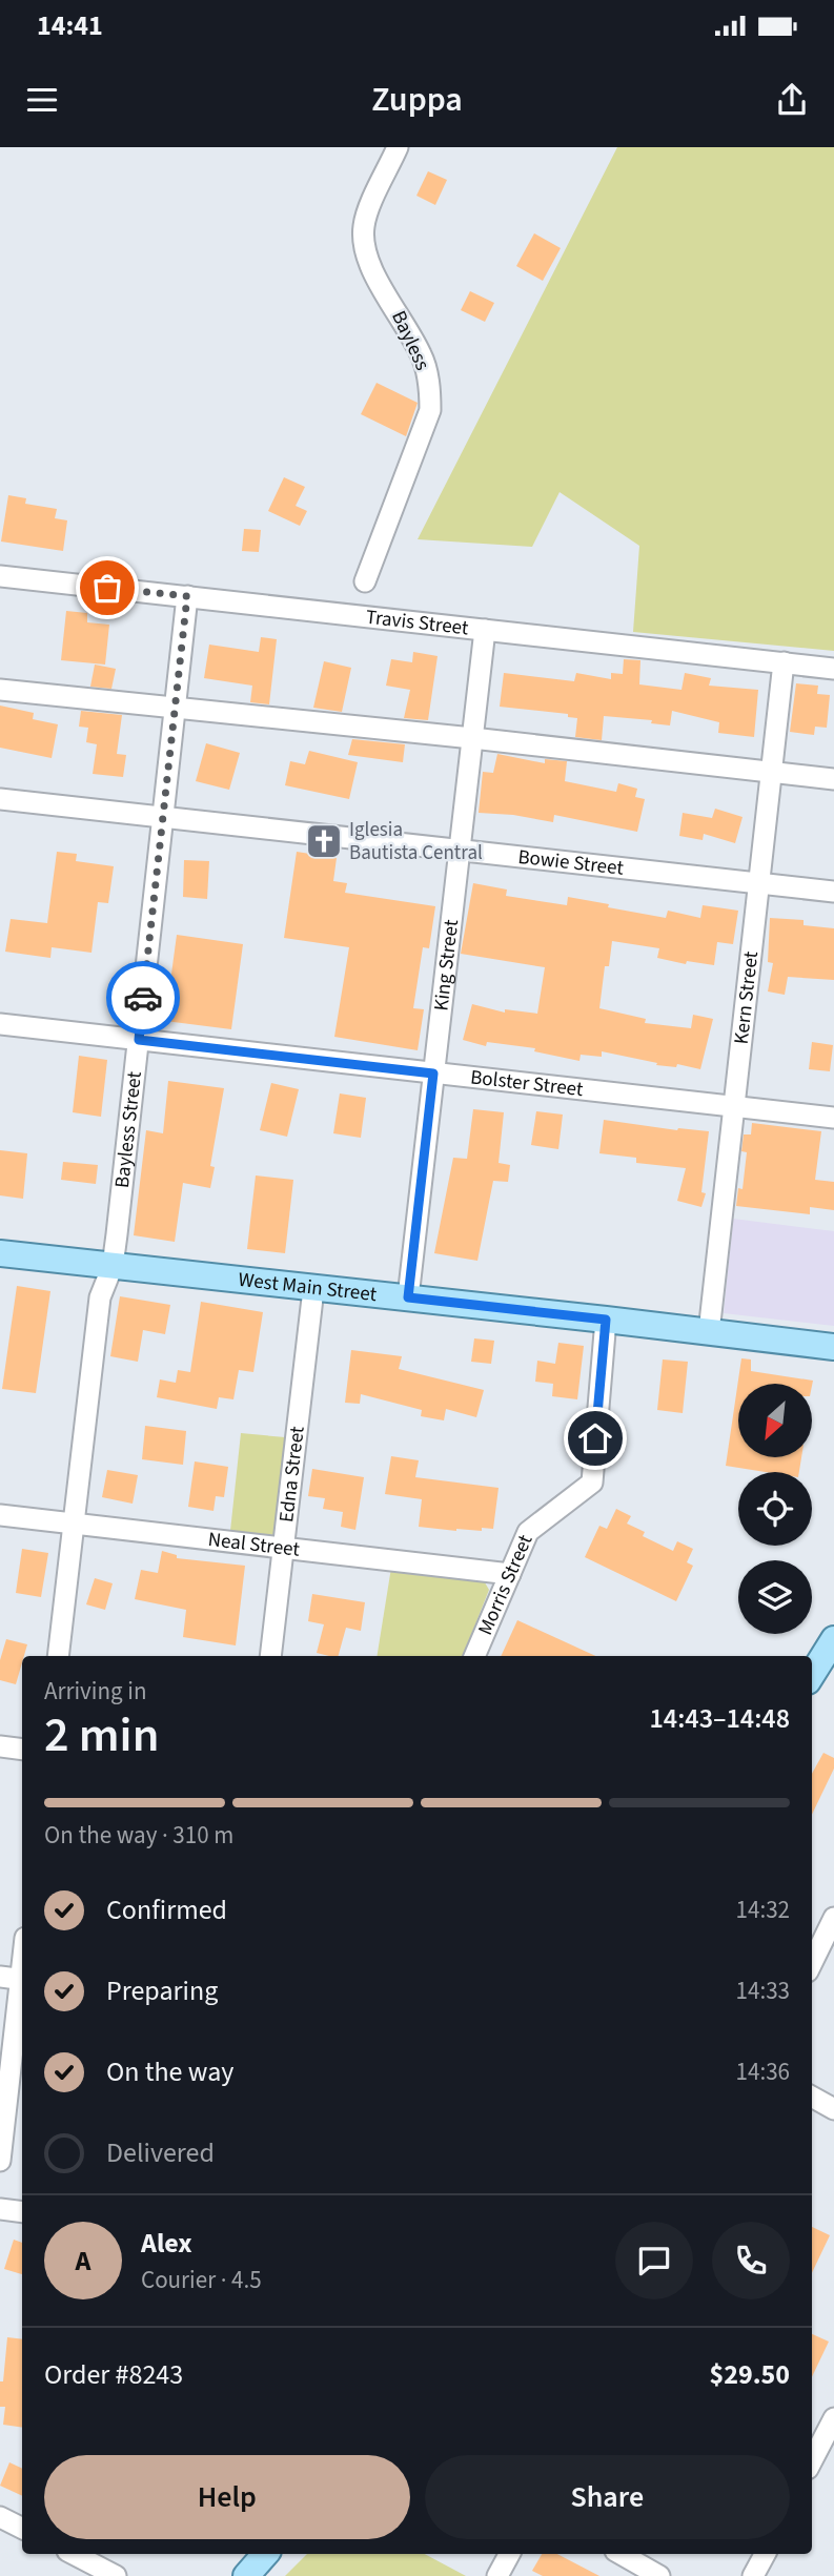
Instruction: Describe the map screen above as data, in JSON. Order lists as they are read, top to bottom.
{
  "streets": {
    "main road": ["West Main Street"],
    "street": [
      "Bayless",
      "Travis Street",
      "Bowie Street",
      "King Street",
      "Kern Street",
      "Bolster Street",
      "Bayless Street",
      "Edna Street",
      "Neal Street",
      "Morris Street"
    ]
  },
  "crossings": [
    ["Travis Street", "King Street"],
    ["Travis Street", "Kern Street"],
    ["Travis Street", "Bayless Street"],
    ["Bowie Street", "King Street"],
    ["Bowie Street", "Kern Street"],
    ["Bowie Street", "Bayless Street"],
    ["King Street", "Bolster Street"],
    ["King Street", "West Main Street"],
    ["Kern Street", "Bolster Street"],
    ["Kern Street", "West Main Street"],
    ["Bolster Street", "Bayless Street"],
    ["Bayless Street", "West Main Street"],
    ["Bayless Street", "Neal Street"],
    ["West Main Street", "Edna Street"],
    ["West Main Street", "Morris Street"],
    ["Edna Street", "Neal Street"],
    ["Neal Street", "Morris Street"]
  ],
  "places": {
    "church": ["Iglesia Bautista Central"]
  },
  "north": "bottom left",
  "page": {
    "status": "14:41",
    "header": "Zuppa",
    "heading": ["2 min", "Arriving in", "14:43–14:48"],
    "panel": [
      "Alex",
      "Courier · 4.5",
      "Order #8243",
      "$29.50"
    ],
    "bar": "On the way · 310 m",
    "list": [
      ["Confirmed", "14:32"],
      ["Preparing", "14:33"],
      ["On the way", "14:36"],
      "Delivered"
    ],
    "round": "A",
    "buttons": ["Help", "Share"]
  }
}
